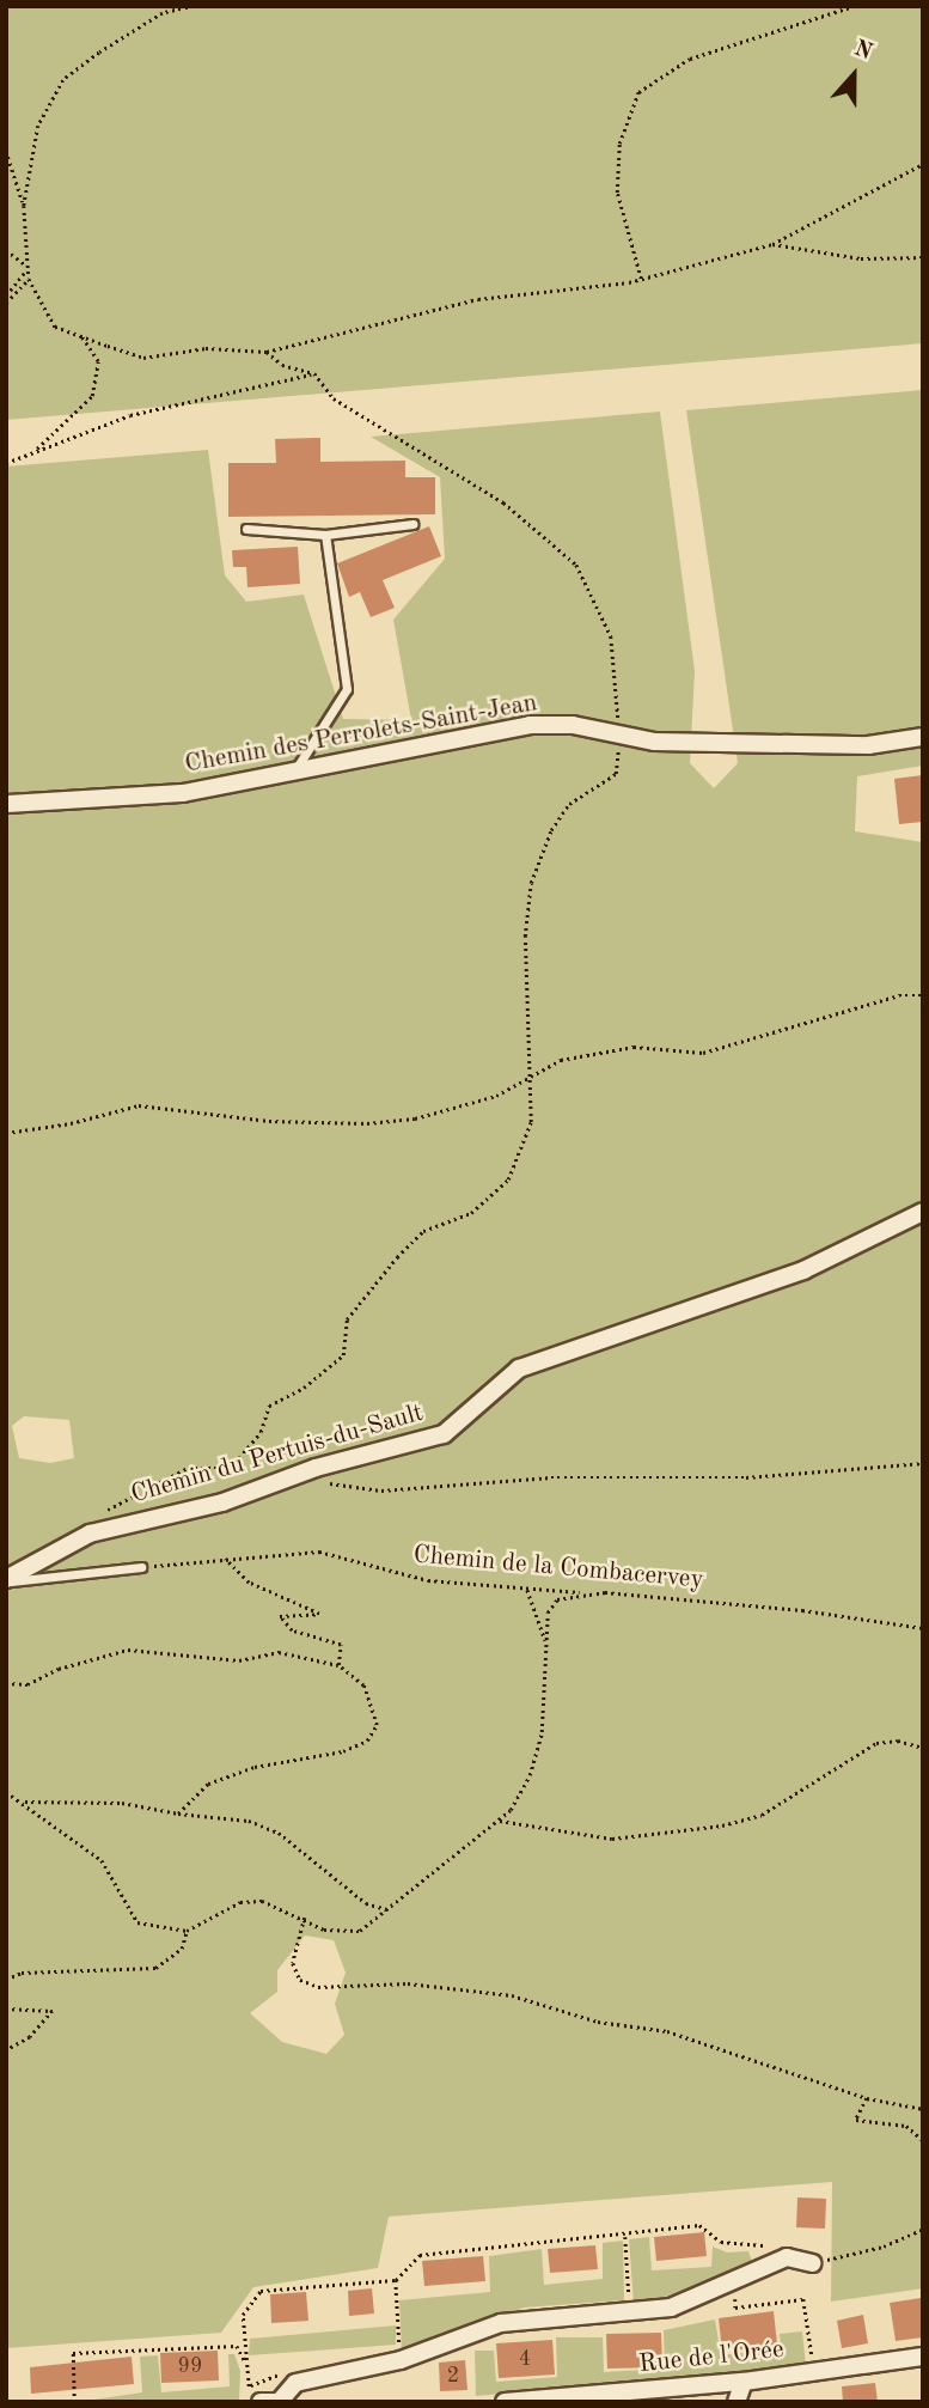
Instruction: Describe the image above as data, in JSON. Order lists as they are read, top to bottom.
{
  "streets": {
    "street": ["Chemin des Perrolets-Saint-Jean", "Chemin du Pertuis-du-Sault", "Rue de l'Orée"],
    "path": ["Chemin de la Combacervey"]
  },
  "crossings": [
    ["Chemin du Pertuis-du-Sault", "Chemin de la Combacervey"]
  ],
  "house_numbers": ["4", "99", "2"],
  "north": "top"
}
